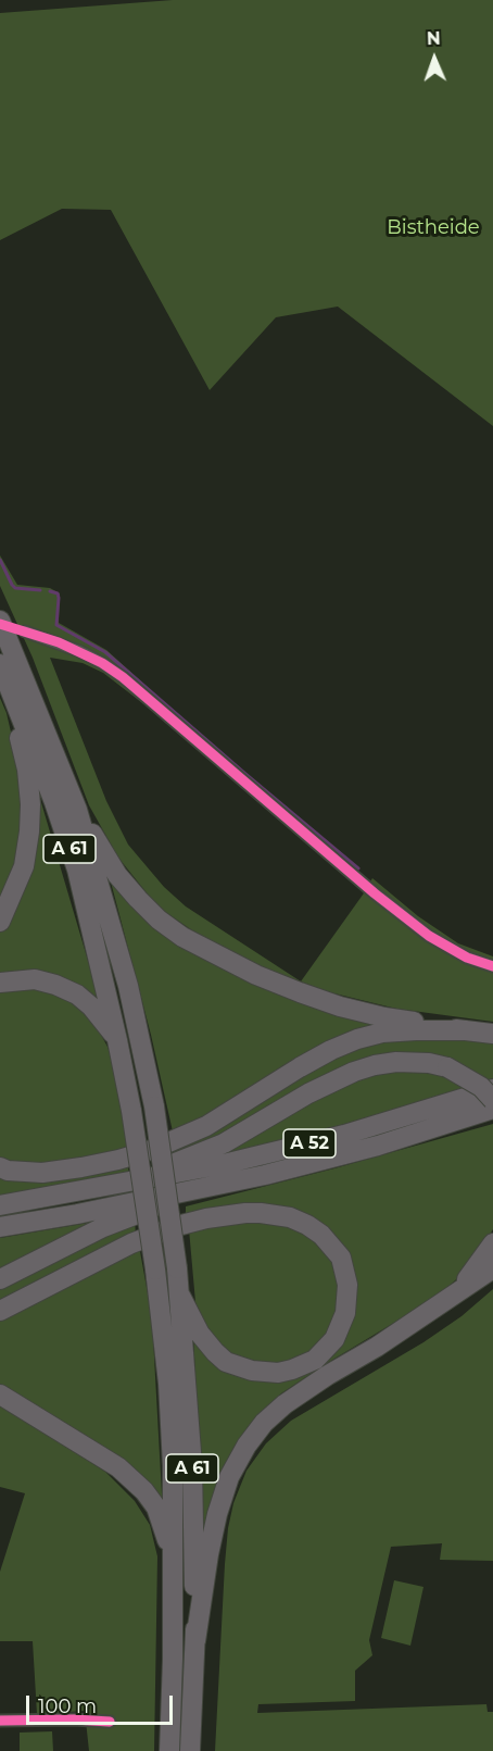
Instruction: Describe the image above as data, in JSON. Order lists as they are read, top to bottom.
{
  "streets": {
    "highway": ["A 61", "A 52"]
  },
  "parks": ["Bistheide"],
  "scale_bar": "100 m",
  "north": "top"
}
